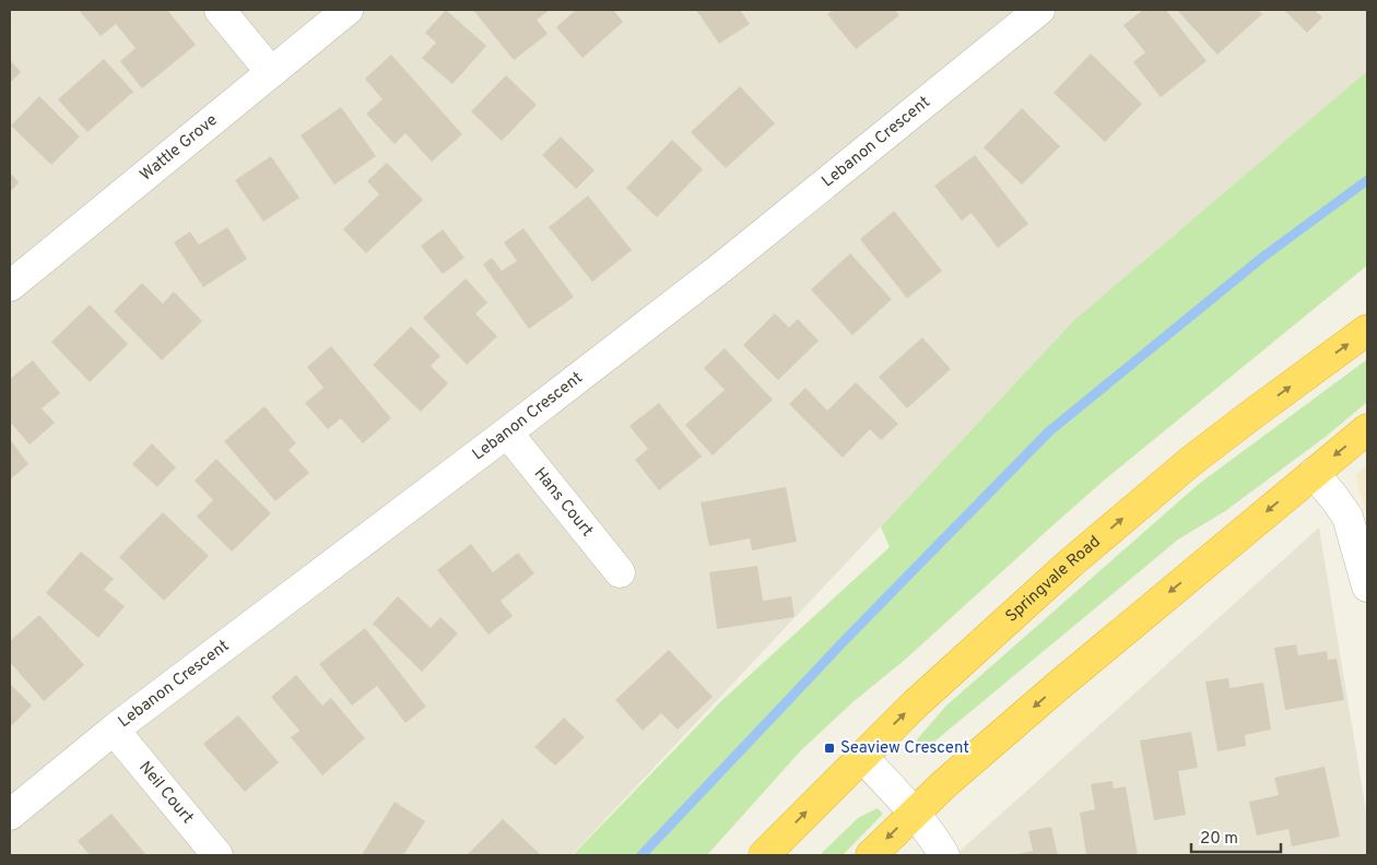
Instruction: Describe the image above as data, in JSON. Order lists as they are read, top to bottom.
{
  "streets": {
    "highway": ["Springvale Road"],
    "street": [
      "Lebanon Crescent",
      "Wattle Grove",
      "Hans Court",
      "Neil Court"
    ]
  },
  "crossings": [
    ["Lebanon Crescent", "Hans Court"],
    ["Lebanon Crescent", "Neil Court"]
  ],
  "places": {
    "transit": ["Seaview Crescent"]
  },
  "scale_bar": "20 m"
}
